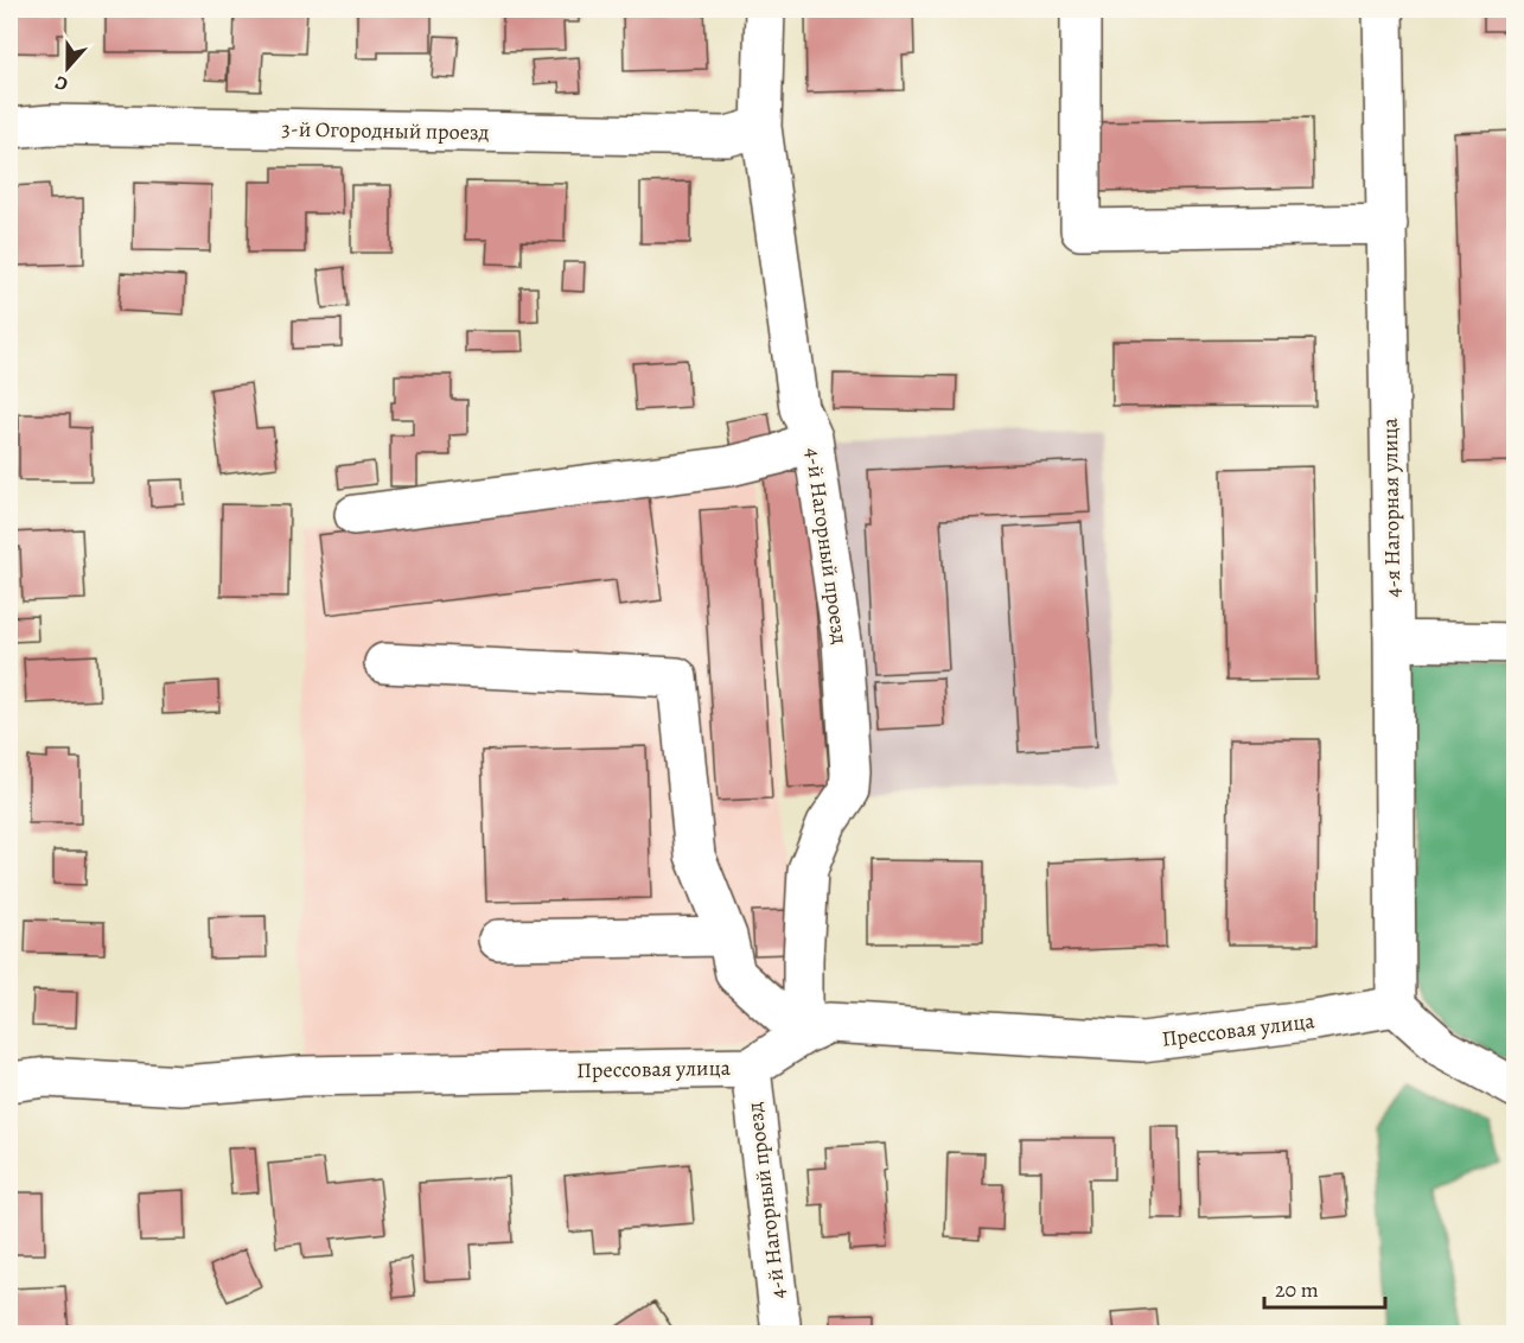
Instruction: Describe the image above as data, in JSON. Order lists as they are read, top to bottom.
{
  "streets": {
    "street": [
      "3-й Огородный проезд",
      "4-я Нагорная улица",
      "4-й Нагорный проезд",
      "Прессовая улица"
    ]
  },
  "crossings": [
    ["3-й Огородный проезд", "4-й Нагорный проезд"],
    ["4-я Нагорная улица", "Прессовая улица"],
    ["4-й Нагорный проезд", "Прессовая улица"]
  ],
  "scale_bar": "20 m",
  "north": "bottom"
}
